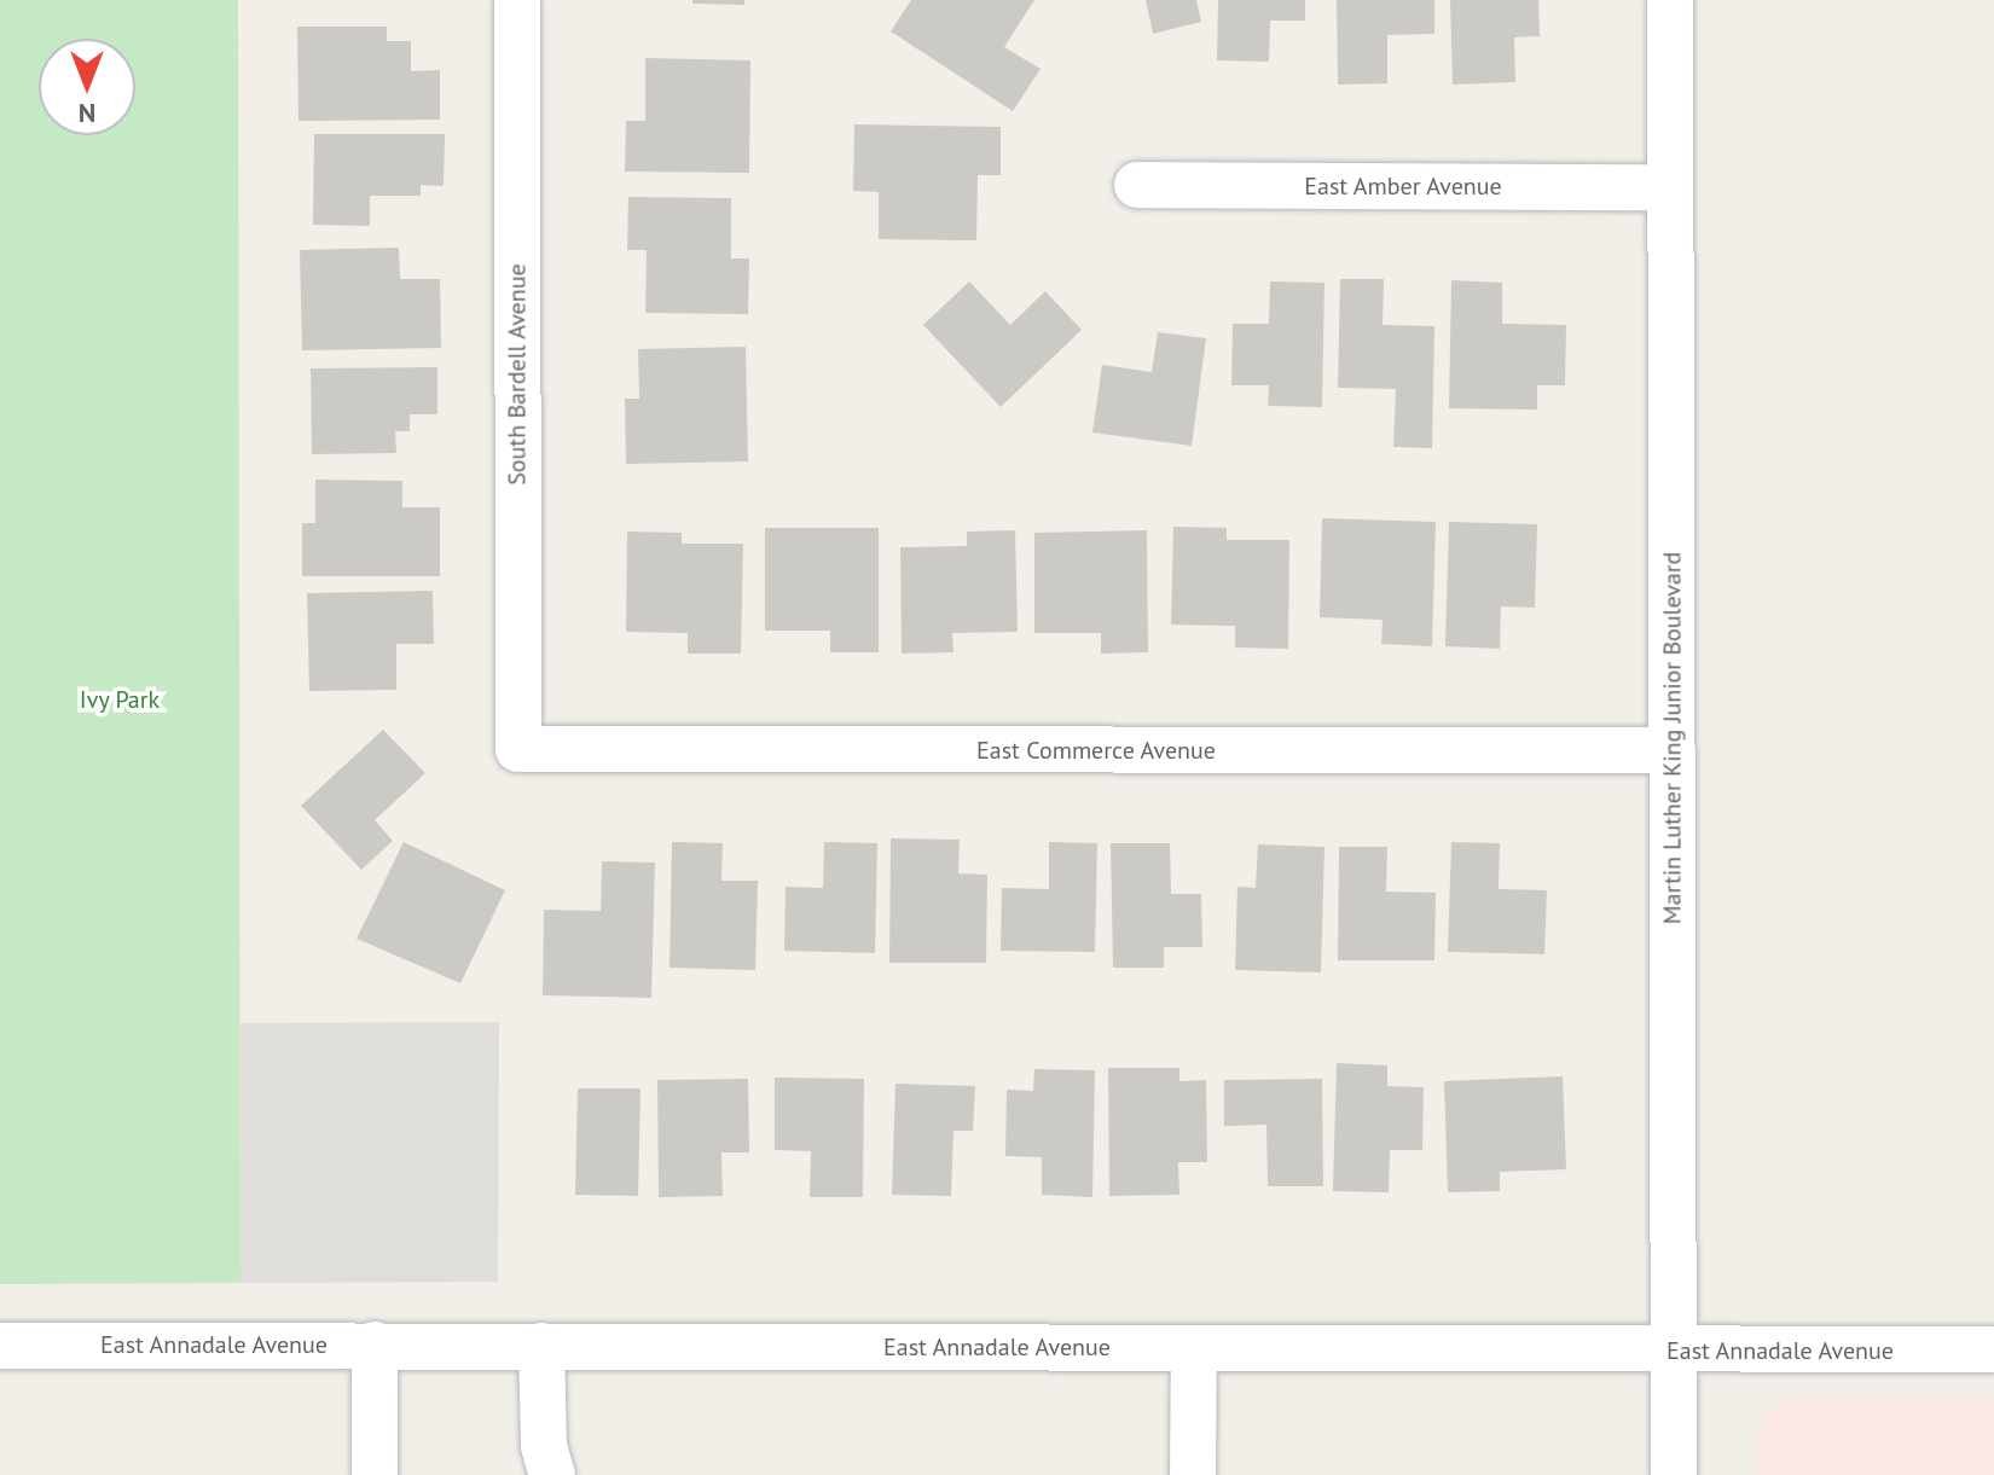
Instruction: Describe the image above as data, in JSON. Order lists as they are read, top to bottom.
{
  "streets": {
    "street": [
      "East Amber Avenue",
      "South Bardell Avenue",
      "Martin Luther King Junior Boulevard",
      "East Commerce Avenue",
      "East Annadale Avenue"
    ]
  },
  "crossings": [
    ["East Amber Avenue", "Martin Luther King Junior Boulevard"],
    ["South Bardell Avenue", "East Commerce Avenue"],
    ["Martin Luther King Junior Boulevard", "East Commerce Avenue"],
    ["Martin Luther King Junior Boulevard", "East Annadale Avenue"]
  ],
  "parks": ["Ivy Park"],
  "north": "bottom"
}
